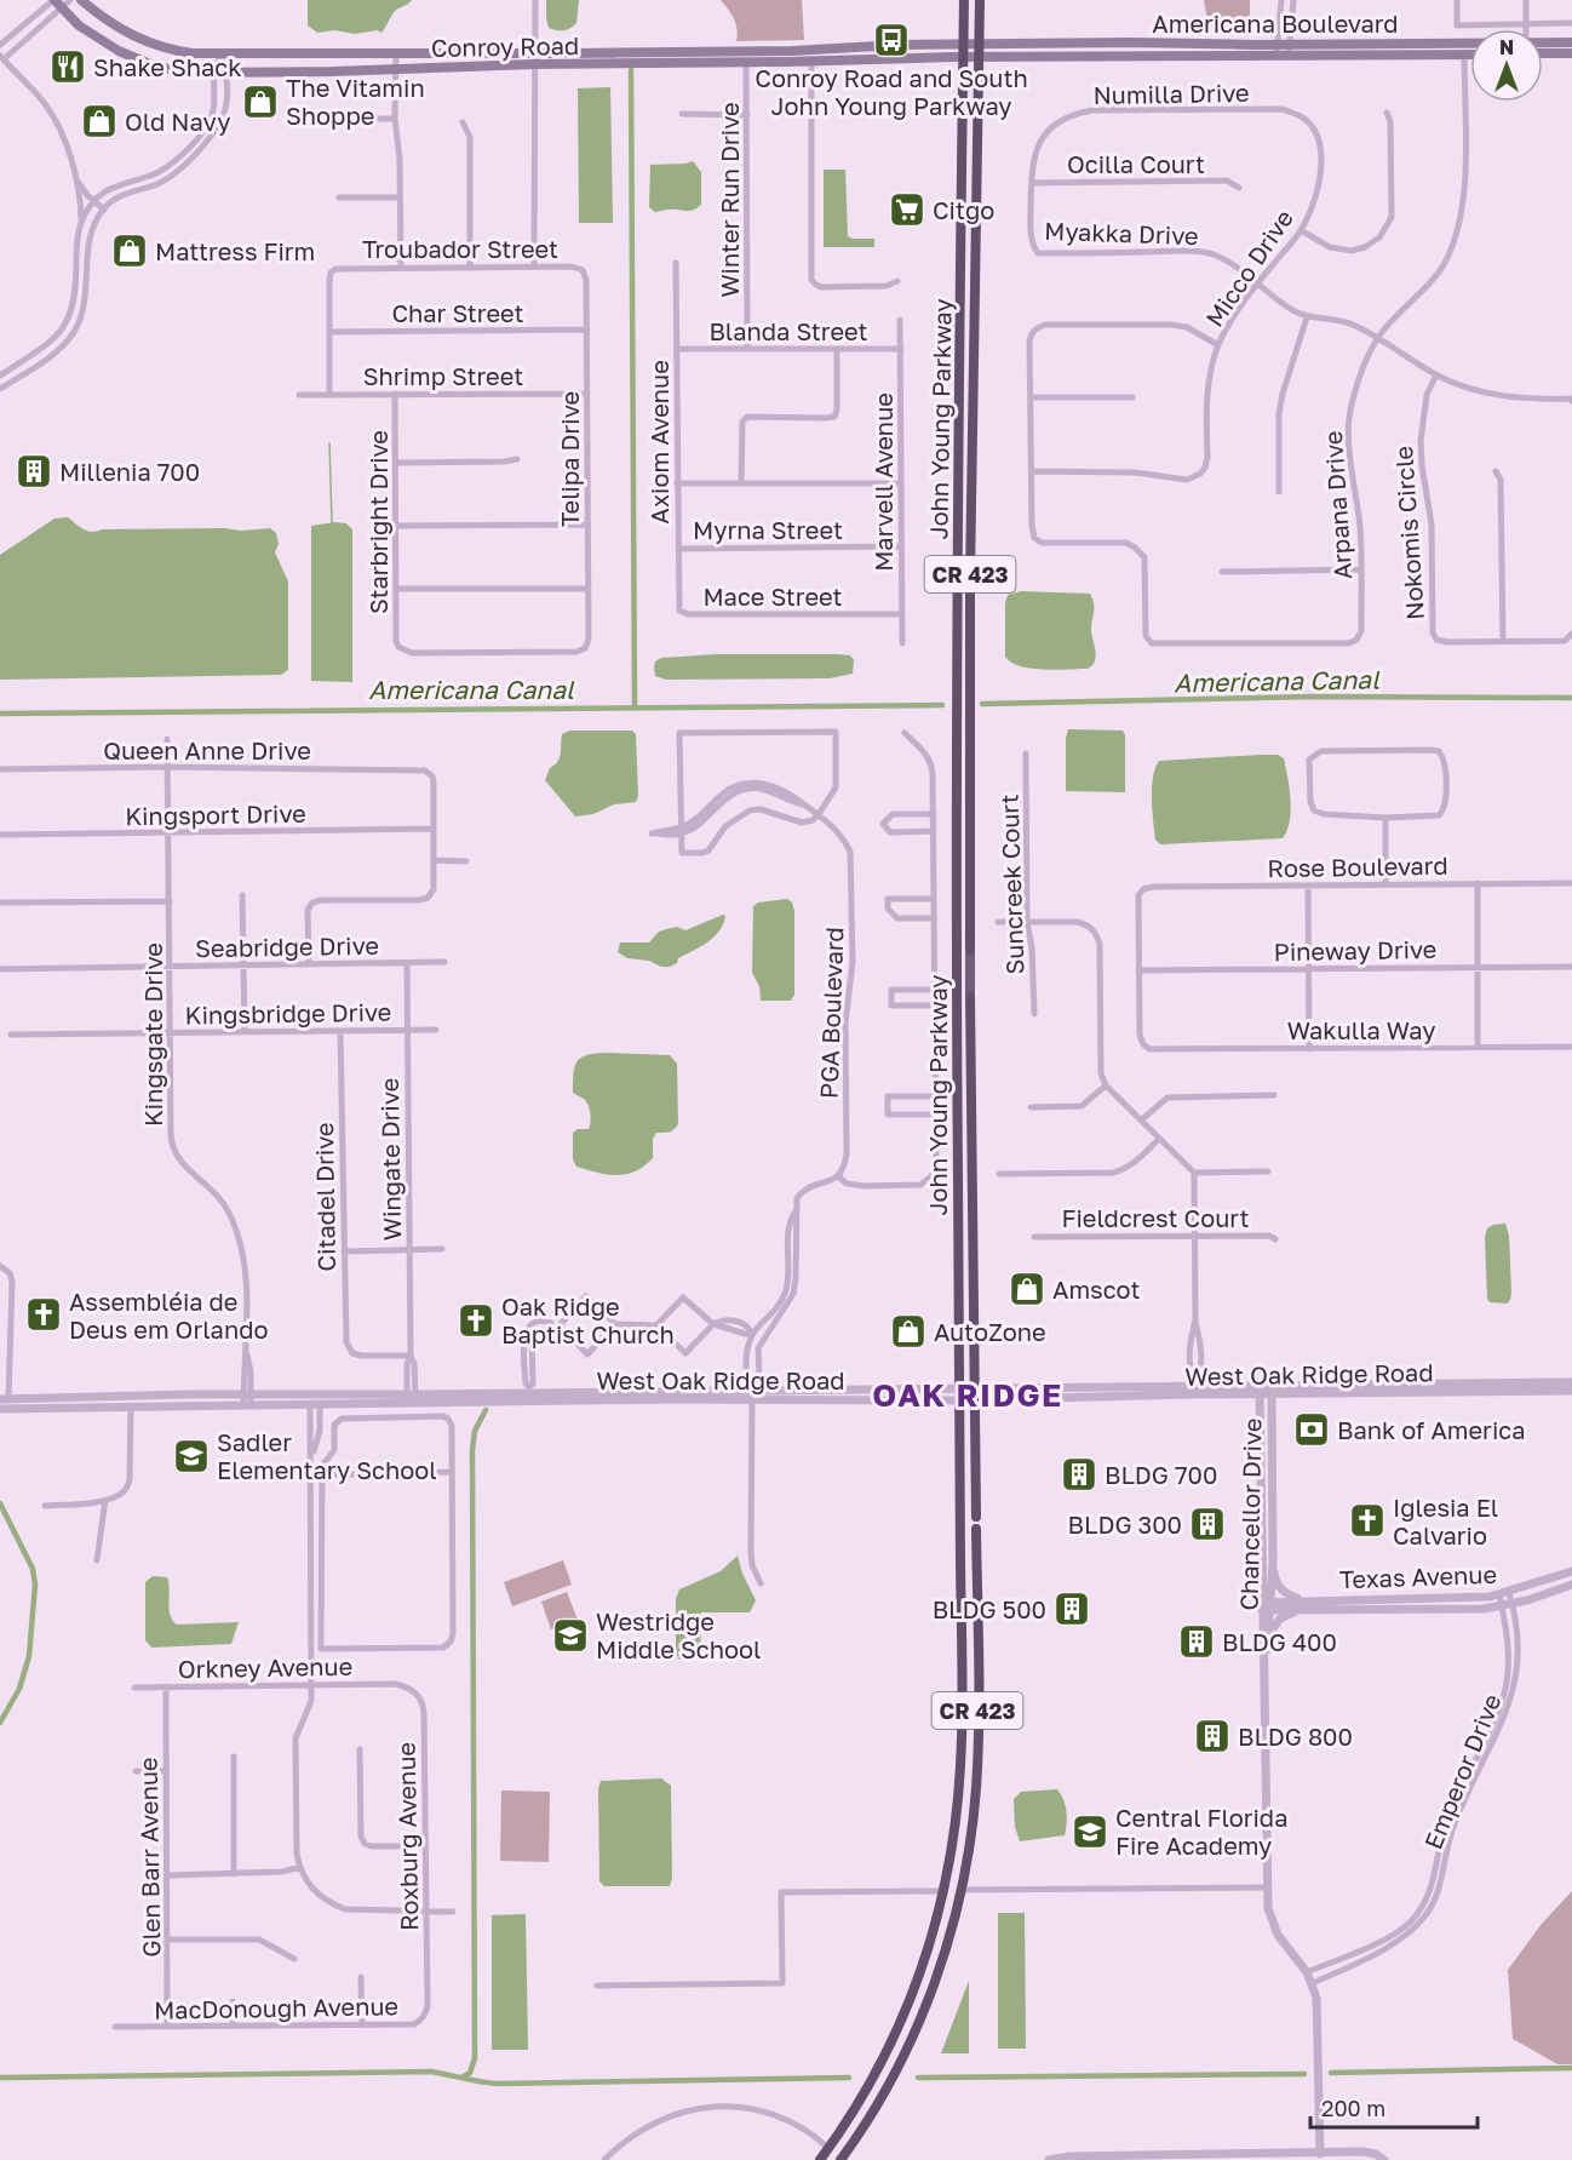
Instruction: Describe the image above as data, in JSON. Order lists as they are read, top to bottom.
{
  "streets": {
    "highway": ["John Young Parkway", "CR 423"],
    "main road": ["Americana Boulevard", "Conroy Road"],
    "street": [
      "Numilla Drive",
      "Ocilla Court",
      "Winter Run Drive",
      "Myakka Drive",
      "Troubador Street",
      "Micco Drive",
      "Char Street",
      "Blanda Street",
      "Shrimp Street",
      "Axiom Avenue",
      "Telipa Drive",
      "Marvell Avenue",
      "Arpana Drive",
      "Starbright Drive",
      "Myrna Street",
      "Nokomis Circle",
      "Mace Street",
      "Queen Anne Drive",
      "Kingsport Drive",
      "Rose Boulevard",
      "Suncreek Court",
      "Seabridge Drive",
      "Pineway Drive",
      "Kingsbridge Drive",
      "PGA Boulevard",
      "Wakulla Way",
      "Kingsgate Drive",
      "Wingate Drive",
      "Citadel Drive",
      "Fieldcrest Court",
      "West Oak Ridge Road",
      "Chancellor Drive",
      "Texas Avenue",
      "Orkney Avenue",
      "Emperor Drive",
      "Roxburg Avenue",
      "Glen Barr Avenue",
      "MacDonough Avenue"
    ]
  },
  "crossings": [
    ["Americana Boulevard", "Conroy Road"],
    ["Americana Boulevard", "John Young Parkway"],
    ["Americana Boulevard", "Arpana Drive"],
    ["Conroy Road", "Winter Run Drive"],
    ["Conroy Road", "John Young Parkway"],
    ["Numilla Drive", "Ocilla Court"],
    ["Numilla Drive", "Myakka Drive"],
    ["Numilla Drive", "Micco Drive"],
    ["Winter Run Drive", "Blanda Street"],
    ["Myakka Drive", "Micco Drive"],
    ["Myakka Drive", "Arpana Drive"],
    ["Myakka Drive", "Nokomis Circle"],
    ["Troubador Street", "Char Street"],
    ["Troubador Street", "Shrimp Street"],
    ["Troubador Street", "Telipa Drive"],
    ["Micco Drive", "Arpana Drive"],
    ["Char Street", "Telipa Drive"],
    ["Blanda Street", "Axiom Avenue"],
    ["Blanda Street", "Marvell Avenue"],
    ["Shrimp Street", "Telipa Drive"],
    ["Shrimp Street", "Starbright Drive"],
    ["John Young Parkway", "West Oak Ridge Road"],
    ["Axiom Avenue", "Myrna Street"],
    ["Axiom Avenue", "Mace Street"],
    ["Telipa Drive", "Starbright Drive"],
    ["Marvell Avenue", "Myrna Street"],
    ["Marvell Avenue", "Mace Street"],
    ["Queen Anne Drive", "Kingsport Drive"],
    ["Queen Anne Drive", "Kingsgate Drive"],
    ["Kingsport Drive", "Kingsgate Drive"],
    ["Rose Boulevard", "Pineway Drive"],
    ["Rose Boulevard", "Wakulla Way"],
    ["Seabridge Drive", "Kingsgate Drive"],
    ["Seabridge Drive", "Wingate Drive"],
    ["Pineway Drive", "Wakulla Way"],
    ["Kingsbridge Drive", "Kingsgate Drive"],
    ["Kingsbridge Drive", "Wingate Drive"],
    ["Kingsbridge Drive", "Citadel Drive"],
    ["Kingsgate Drive", "West Oak Ridge Road"],
    ["Wingate Drive", "Citadel Drive"],
    ["Wingate Drive", "West Oak Ridge Road"],
    ["West Oak Ridge Road", "Chancellor Drive"],
    ["Chancellor Drive", "Texas Avenue"],
    ["Chancellor Drive", "Emperor Drive"],
    ["Texas Avenue", "Emperor Drive"],
    ["Orkney Avenue", "Roxburg Avenue"],
    ["Orkney Avenue", "Glen Barr Avenue"],
    ["Roxburg Avenue", "MacDonough Avenue"],
    ["Glen Barr Avenue", "MacDonough Avenue"]
  ],
  "districts": ["OAK RIDGE"],
  "water": ["Americana Canal"],
  "places": {
    "bus stop": ["Conroy Road and South John Young Parkway"],
    "restaurant": ["Shake Shack"],
    "shop": [
      "The Vitamin Shoppe",
      "Old Navy",
      "Mattress Firm",
      "Amscot",
      "AutoZone"
    ],
    "supermarket": ["Citgo"],
    "building": [
      "Millenia 700",
      "BLDG 700",
      "BLDG 300",
      "BLDG 500",
      "BLDG 400",
      "BLDG 800"
    ],
    "church": ["Assembléia de Deus em Orlando", "Oak Ridge Baptist Church", "Iglesia El Calvario"],
    "bank": ["Bank of America"],
    "school or university": ["Sadler Elementary School", "Westridge Middle School", "Central Florida Fire Academy"]
  },
  "scale_bar": "200 m",
  "north": "top"
}
